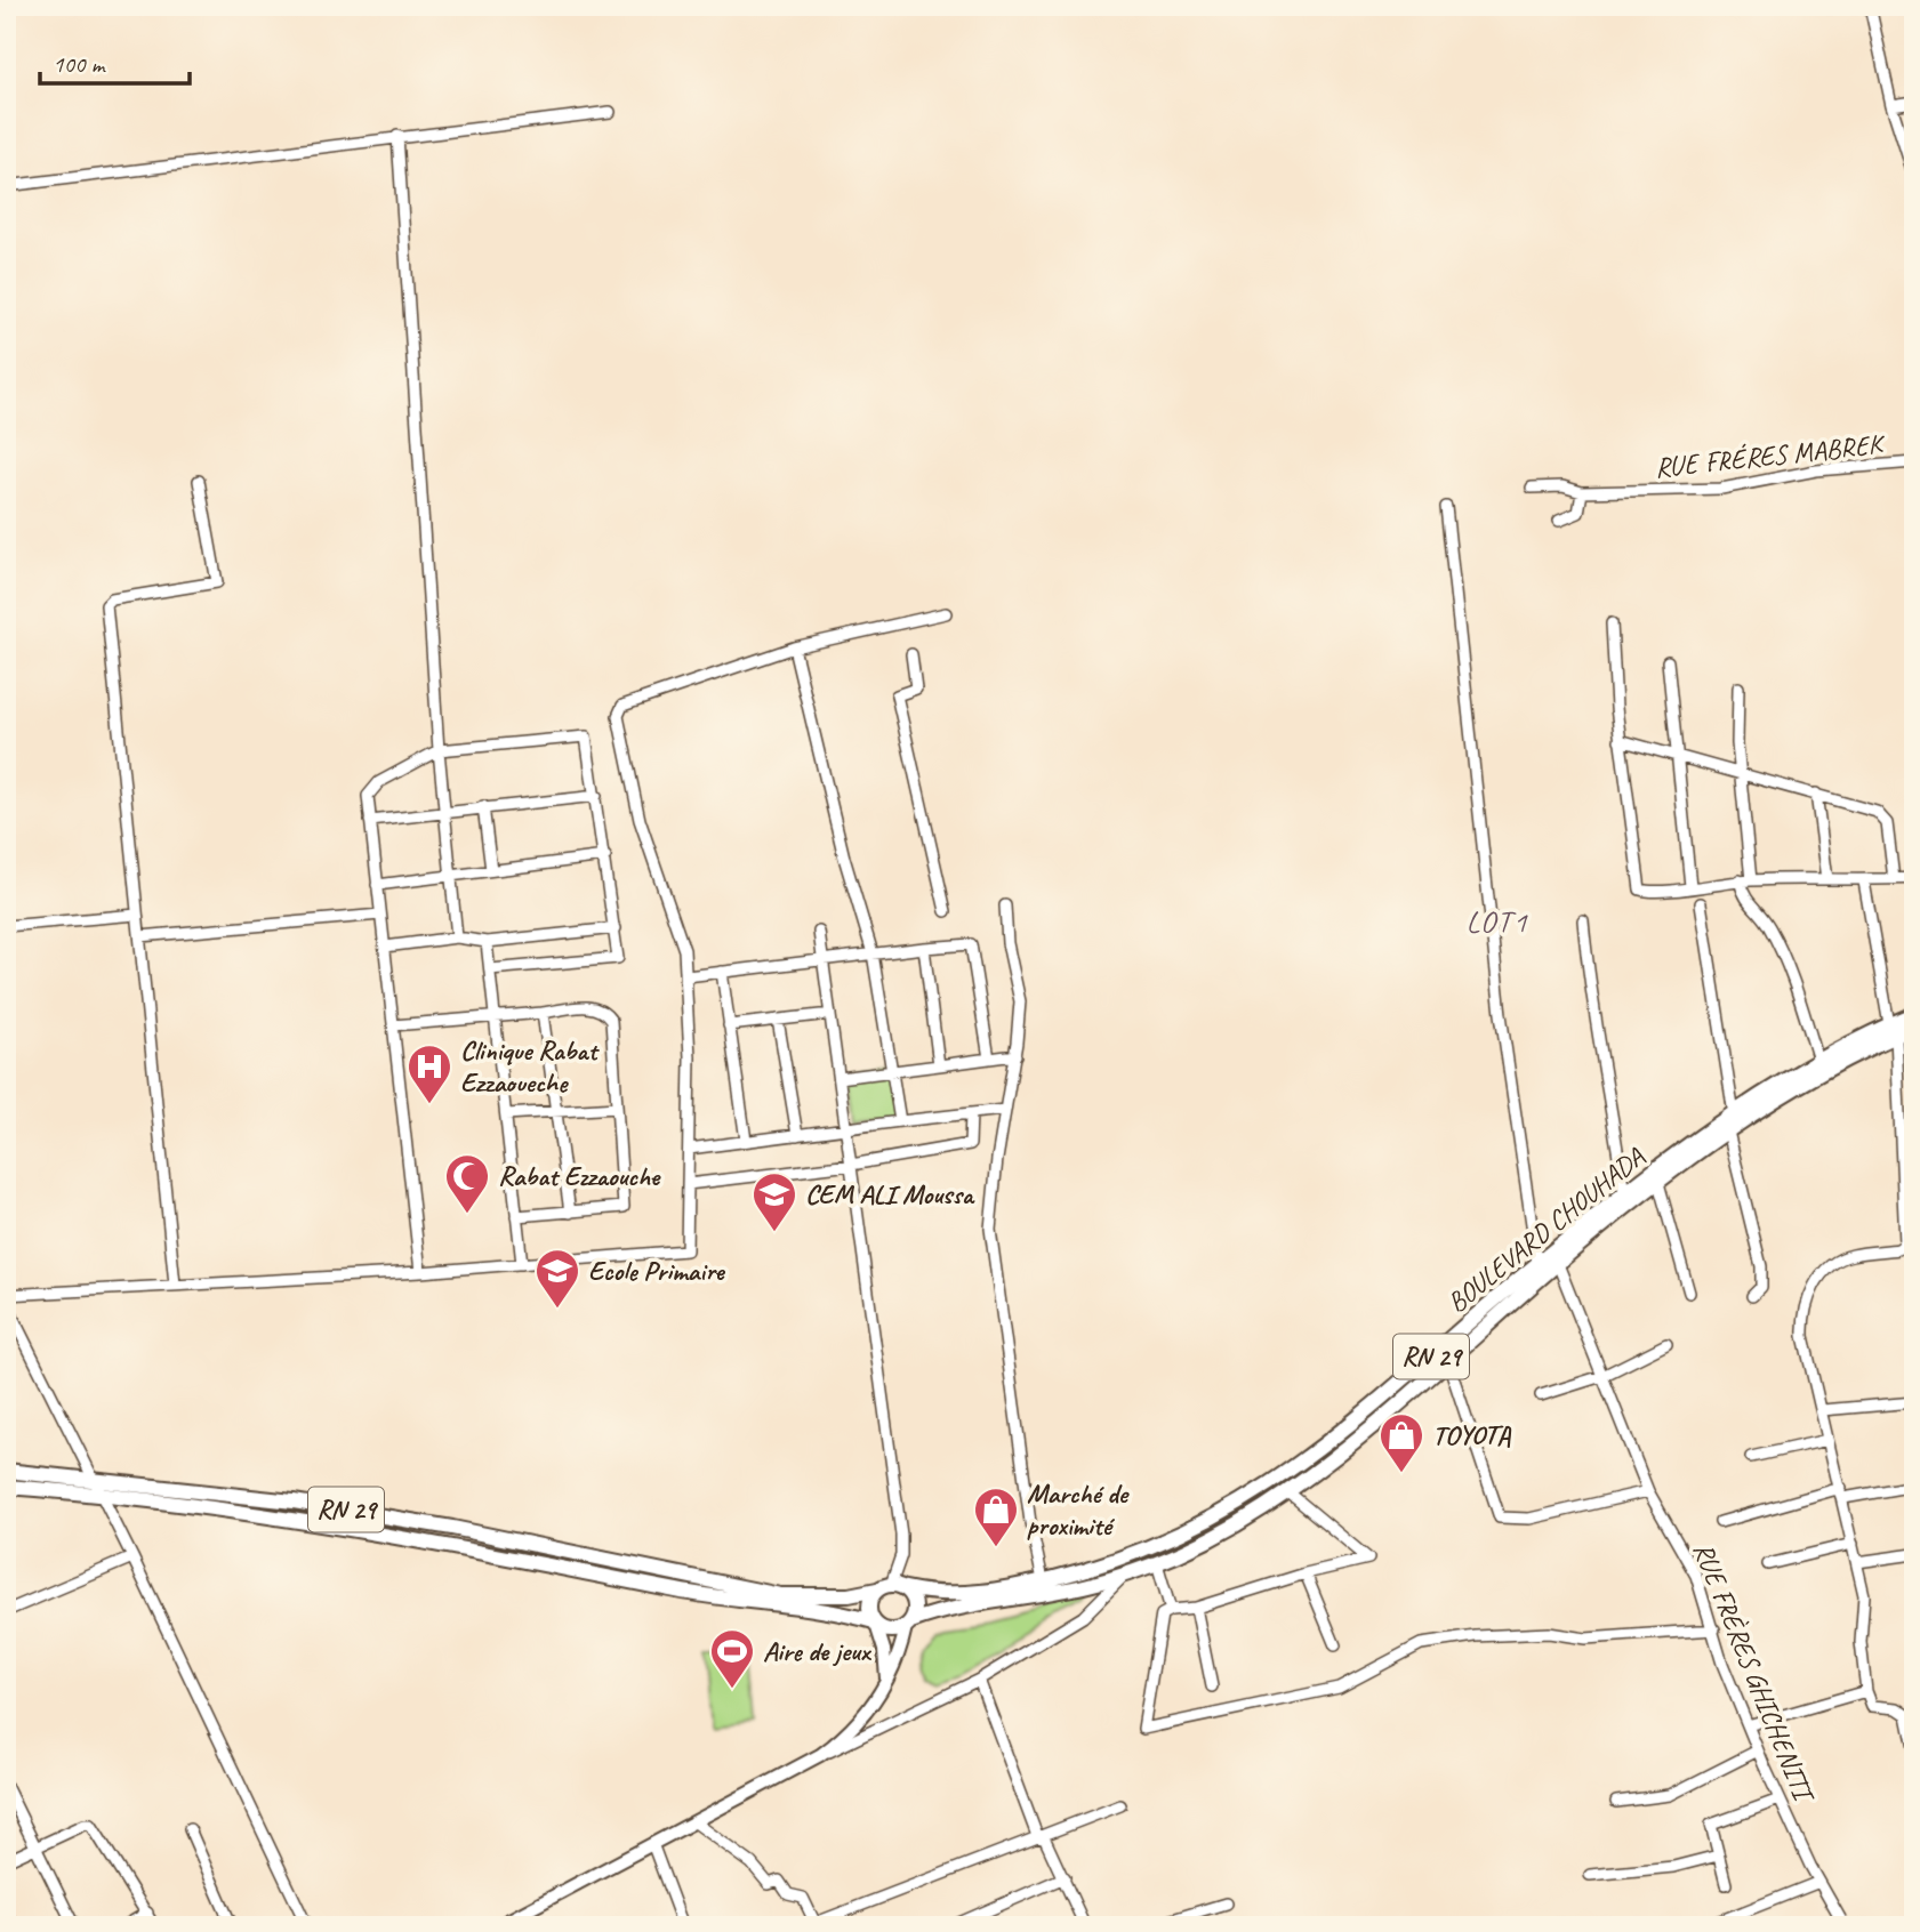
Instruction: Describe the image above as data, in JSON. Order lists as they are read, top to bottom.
{
  "streets": {
    "highway": ["BOULEVARD CHOUHADA", "RN 29"],
    "street": ["RUE FRÉRES MABREK", "RUE FRÈRES GHICHENITI"]
  },
  "crossings": [
    ["BOULEVARD CHOUHADA", "RN 29"],
    ["BOULEVARD CHOUHADA", "RUE FRÈRES GHICHENITI"],
    ["RN 29", "RUE FRÈRES GHICHENITI"]
  ],
  "districts": ["LOT1"],
  "places": {
    "hospital": ["Clinique Rabat Ezzaoueche"],
    "mosque": ["Rabat Ezzaouche"],
    "school or university": ["CEM ALI Moussa", "Ecole Primaire"],
    "shop": ["TOYOTA", "Marché de proximité"],
    "sports": ["Aire de jeux"]
  },
  "scale_bar": "100 m"
}
